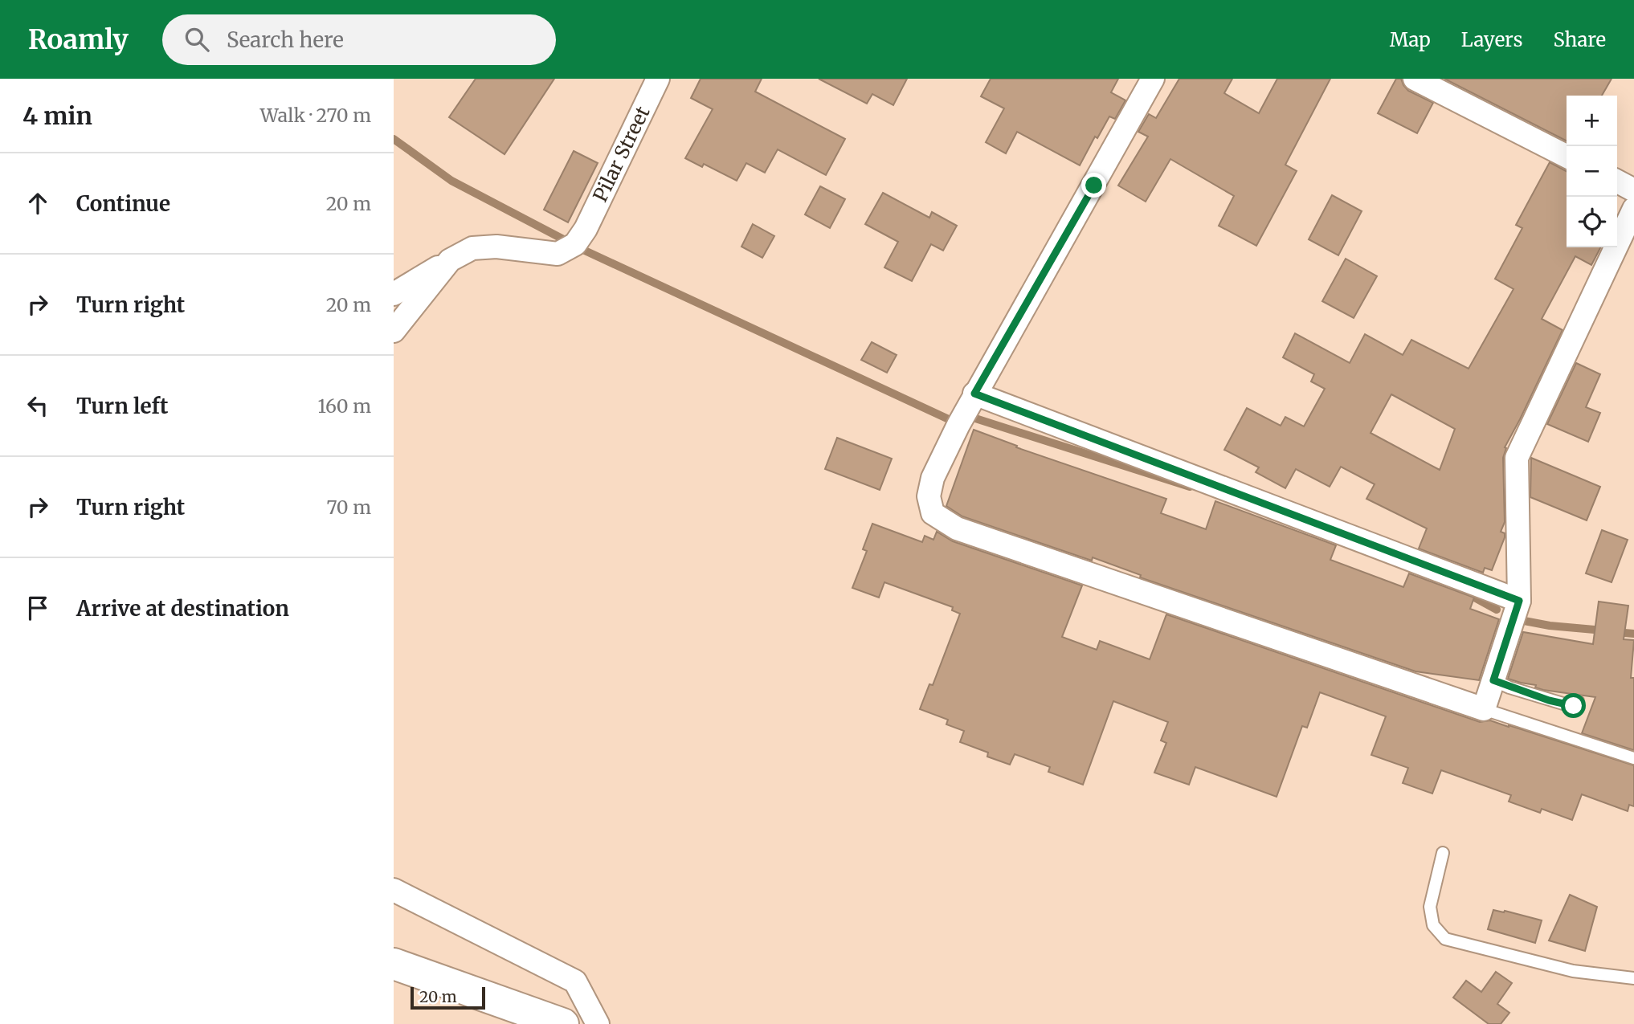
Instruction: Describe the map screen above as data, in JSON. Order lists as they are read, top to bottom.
{
  "streets": {
    "street": ["Pilar Street"]
  },
  "scale_bar": "20 m",
  "page": {
    "header": "Roamly",
    "search": "Search here",
    "nav": ["Map", "Layers", "Share"],
    "heading": ["4 min", "Walk · 270 m"],
    "map_buttons": ["+", "−"],
    "list": [
      ["Continue", "20 m"],
      ["Turn right", "20 m"],
      ["Turn left", "160 m"],
      ["Turn right", "70 m"],
      "Arrive at destination"
    ],
    "scale": "20 m"
  }
}
